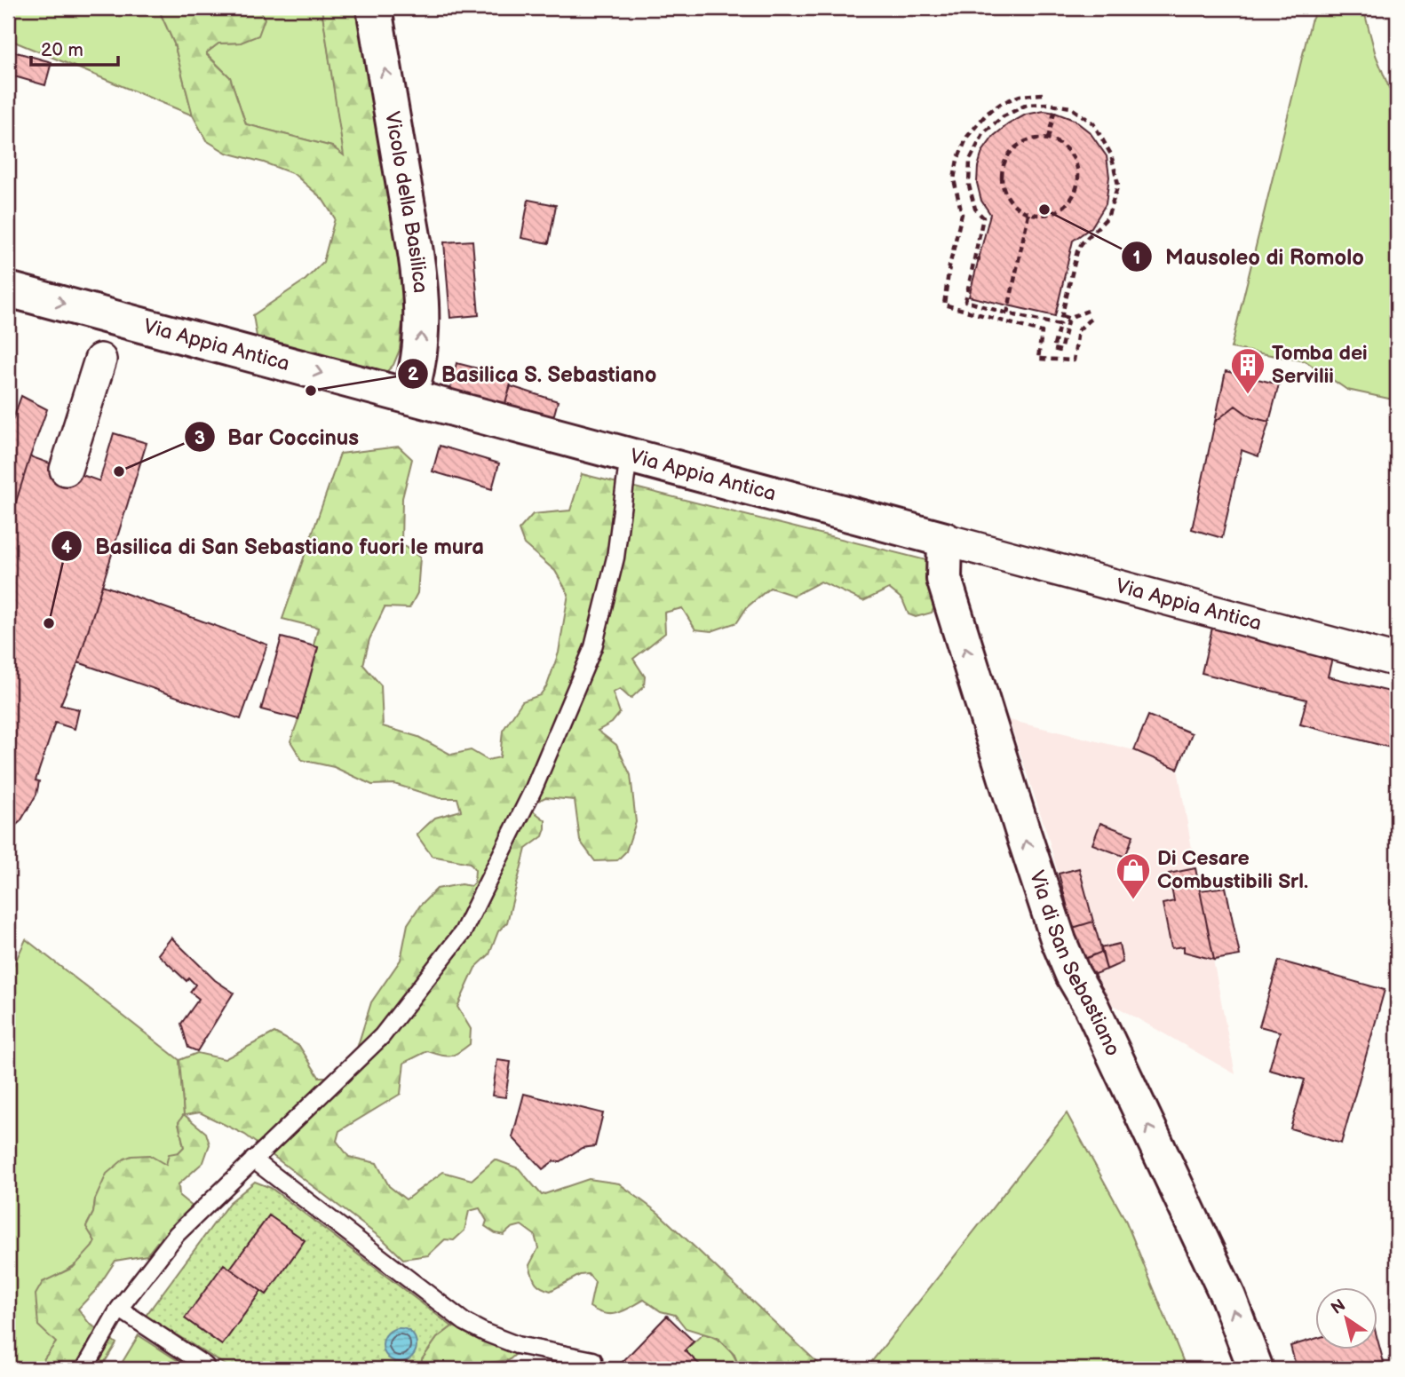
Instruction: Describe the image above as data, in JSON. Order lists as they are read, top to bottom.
{
  "streets": {
    "main road": ["Vicolo della Basilica", "Via Appia Antica", "Via di San Sebastiano"]
  },
  "crossings": [
    ["Vicolo della Basilica", "Via Appia Antica"],
    ["Via Appia Antica", "Via di San Sebastiano"]
  ],
  "one_way": ["Vicolo della Basilica", "Via di San Sebastiano"],
  "places": {
    "other": [
      "Mausoleo di Romolo",
      "Basilica S. Sebastiano",
      "Bar Coccinus",
      "Basilica di San Sebastiano fuori le mura"
    ],
    "building": ["Tomba dei Servilii"],
    "shop": ["Di Cesare Combustibili Srl."]
  },
  "scale_bar": "20 m",
  "north": "top left"
}
